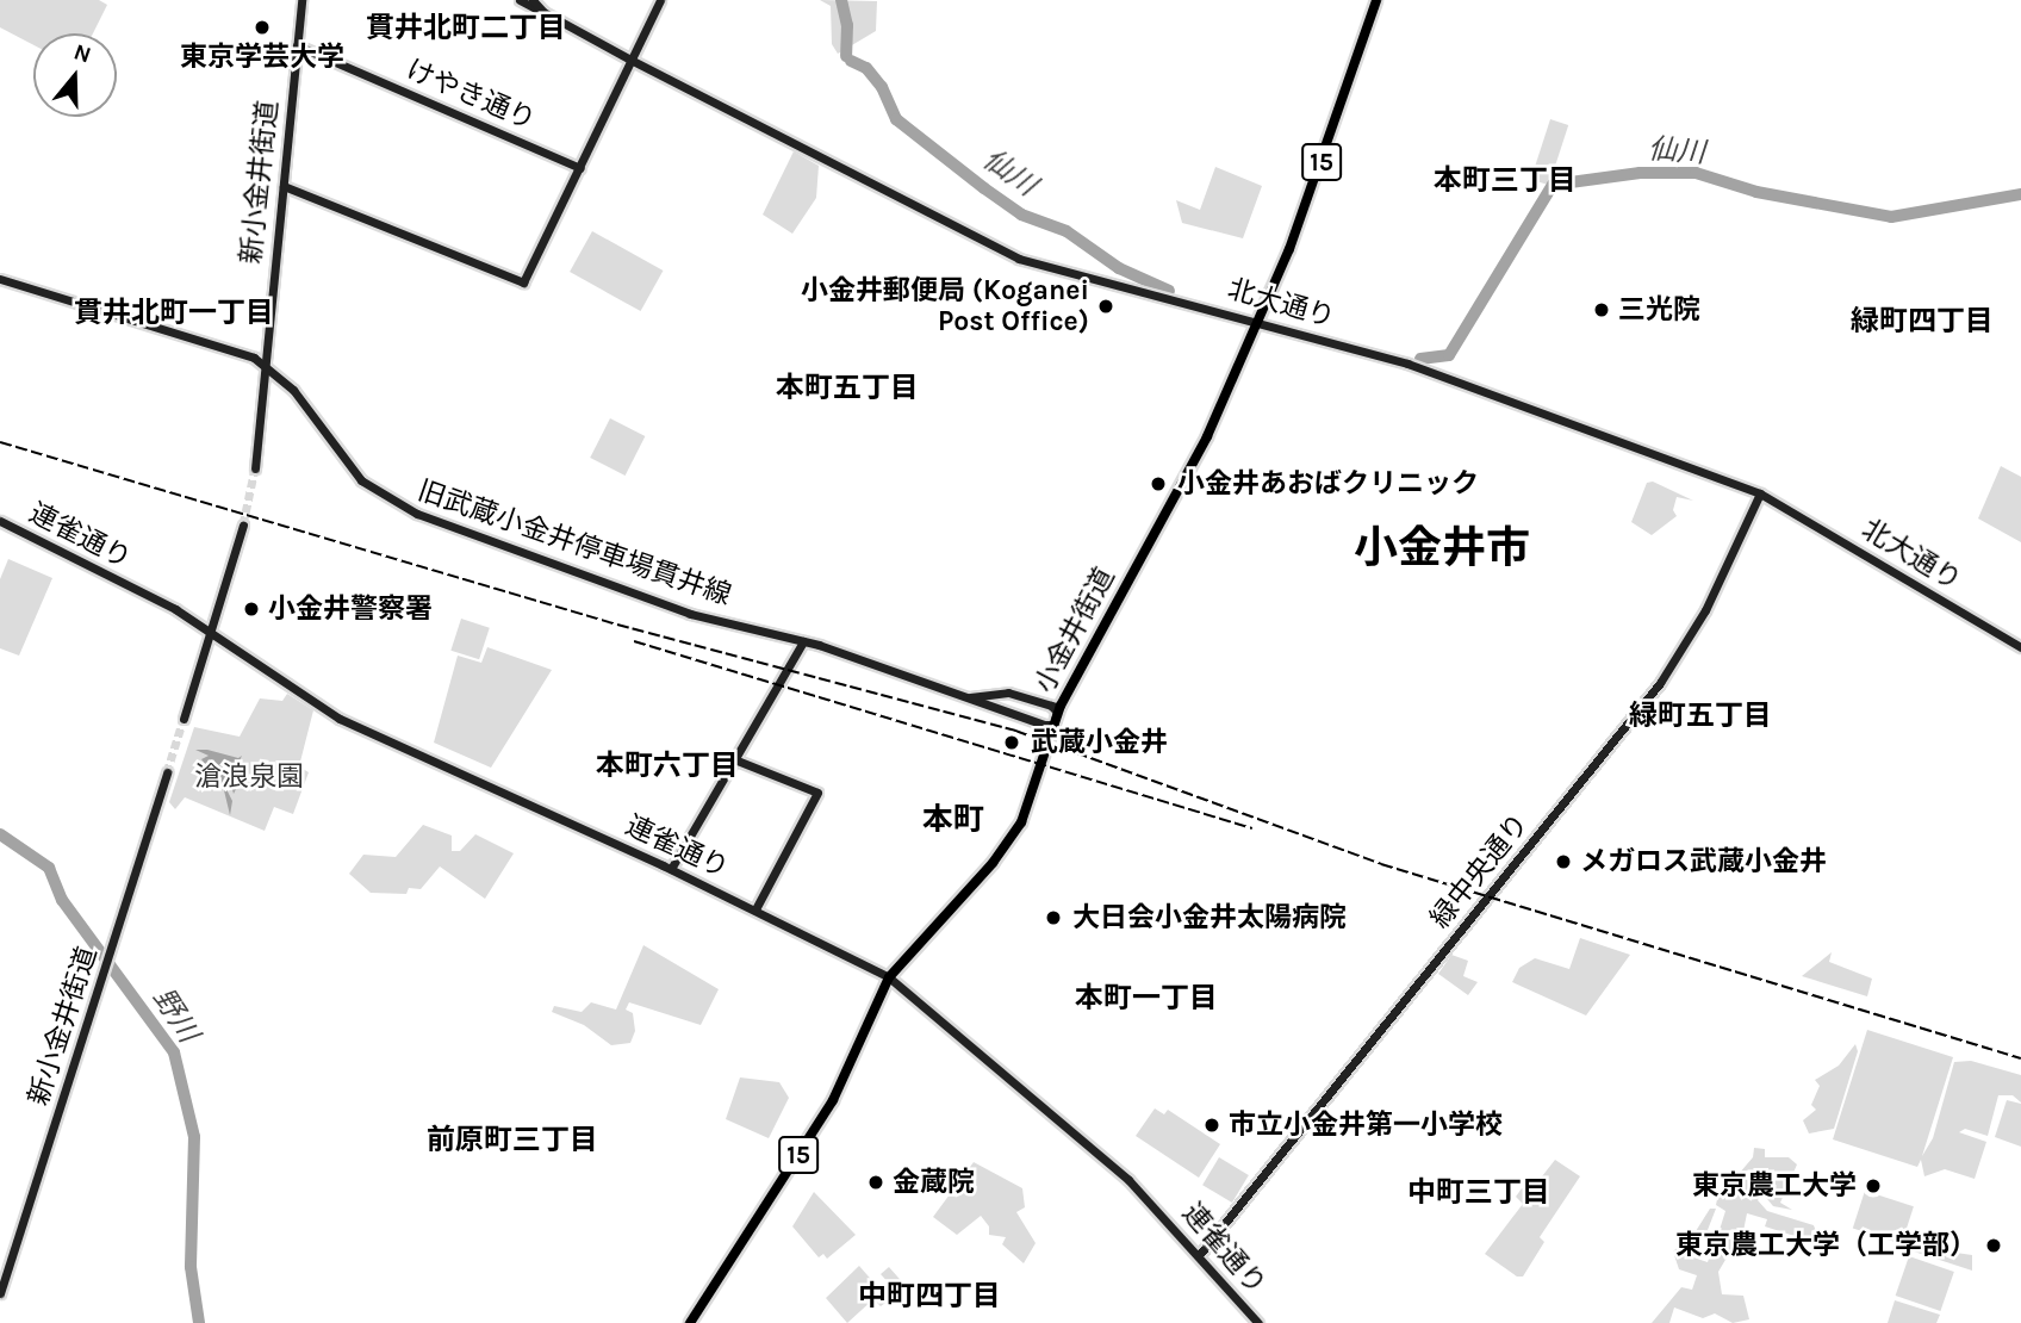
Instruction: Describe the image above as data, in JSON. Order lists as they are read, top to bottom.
{
  "streets": {
    "main road": ["15", "小金井街道"],
    "street": [
      "けやき通り",
      "新小金井街道",
      "北大通り",
      "連雀通り",
      "旧武蔵小金井停車場貫井線",
      "緑中央通り"
    ]
  },
  "crossings": [
    ["けやき通り", "新小金井街道"],
    ["新小金井街道", "旧武蔵小金井停車場貫井線"],
    ["北大通り", "小金井街道"],
    ["北大通り", "緑中央通り"],
    ["連雀通り", "小金井街道"],
    ["連雀通り", "緑中央通り"],
    ["旧武蔵小金井停車場貫井線", "小金井街道"]
  ],
  "districts": [
    "貫井北町二丁目",
    "本町三丁目",
    "貫井北町一丁目",
    "緑町四丁目",
    "本町五丁目",
    "小金井市",
    "緑町五丁目",
    "本町六丁目",
    "本町",
    "本町一丁目",
    "前原町三丁目",
    "中町三丁目",
    "中町四丁目"
  ],
  "water": ["仙川", "野川"],
  "parks": ["滄浪泉園"],
  "places": [
    "東京学芸大学",
    "小金井郵便局 (Koganei Post Office)",
    "三光院",
    "小金井あおばクリニック",
    "小金井警察署",
    "武蔵小金井",
    "メガロス武蔵小金井",
    "大日会小金井太陽病院",
    "市立小金井第一小学校",
    "金蔵院",
    "東京農工大学",
    "東京農工大学（工学部）"
  ],
  "north": "top"
}
